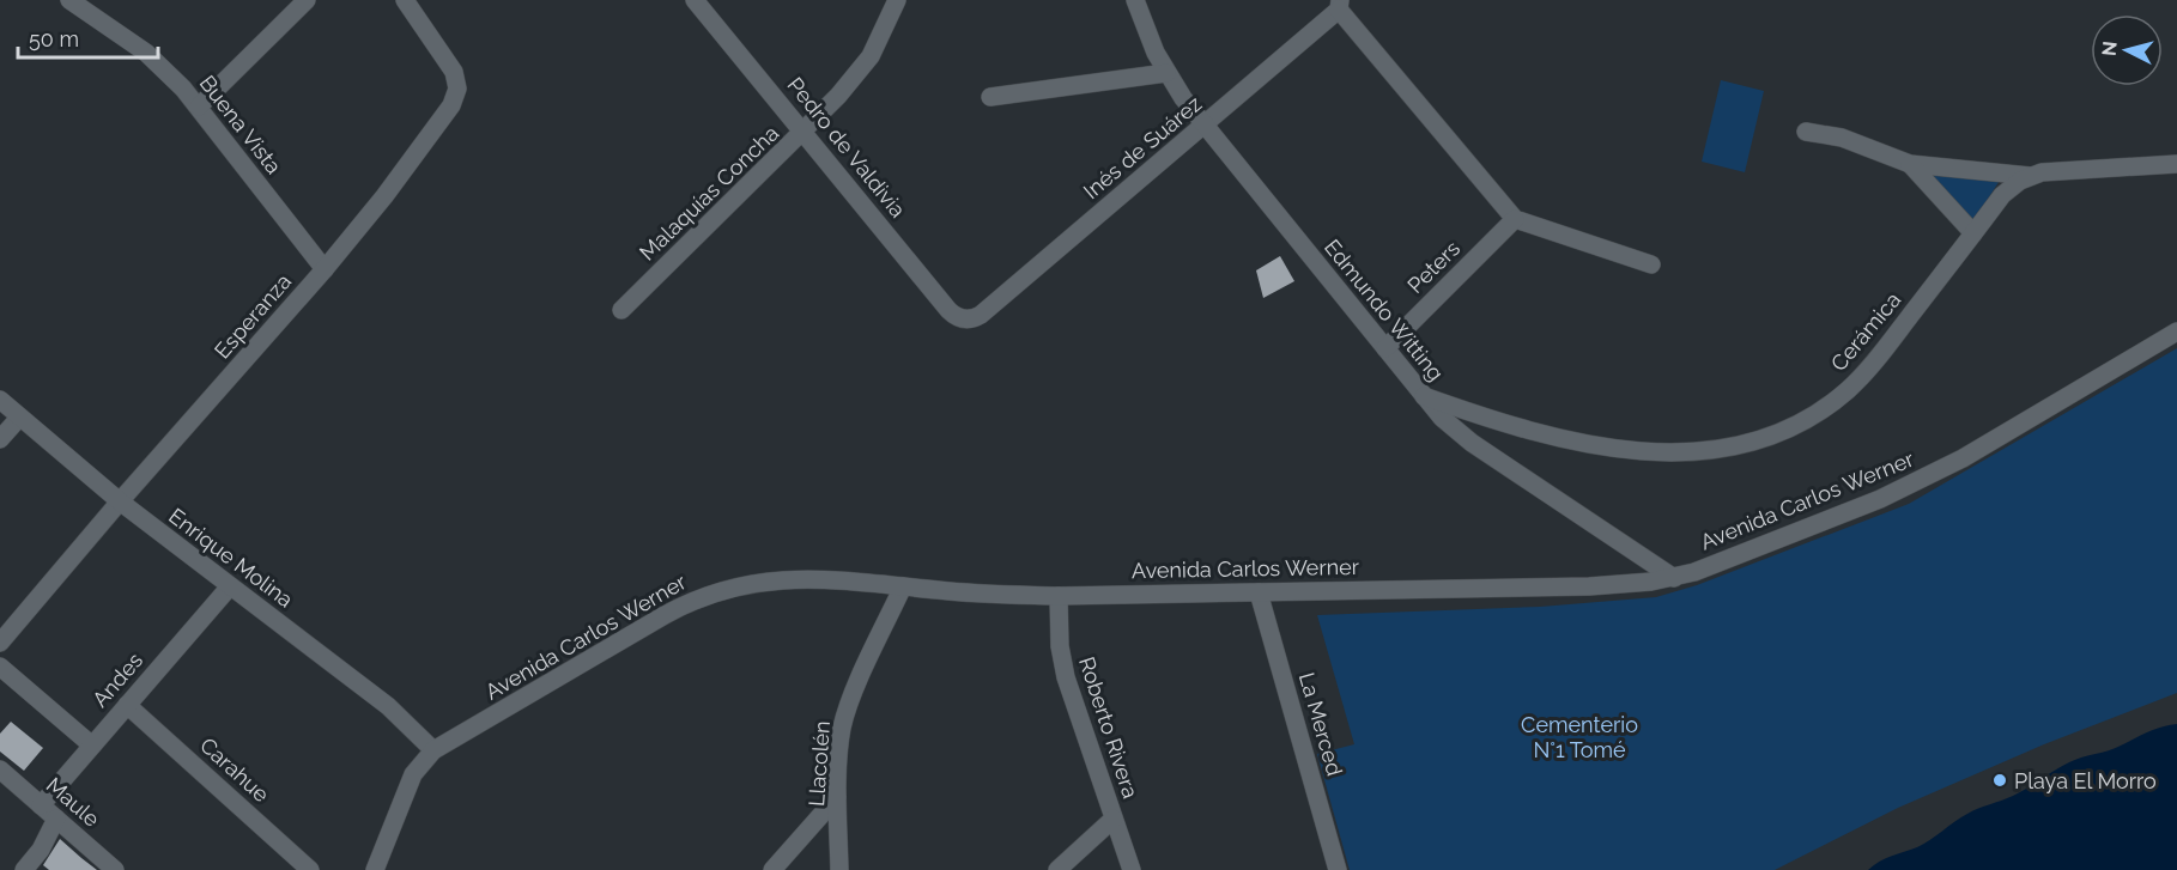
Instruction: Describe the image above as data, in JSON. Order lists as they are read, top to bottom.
{
  "streets": {
    "street": [
      "Buena Vista",
      "Pedro de Valdivia",
      "Inés de Suárez",
      "Malaquías Concha",
      "Peters",
      "Edmundo Witting",
      "Esperanza",
      "Cerámica",
      "Avenida Carlos Werner",
      "Enrique Molina",
      "Andes",
      "La Merced",
      "Roberto Rivera",
      "Llacolén",
      "Carahue",
      "Maule"
    ]
  },
  "crossings": [
    ["Buena Vista", "Esperanza"],
    ["Pedro de Valdivia", "Inés de Suárez"],
    ["Pedro de Valdivia", "Malaquías Concha"],
    ["Inés de Suárez", "Edmundo Witting"],
    ["Peters", "Edmundo Witting"],
    ["Edmundo Witting", "Cerámica"],
    ["Edmundo Witting", "Avenida Carlos Werner"],
    ["Esperanza", "Enrique Molina"],
    ["Avenida Carlos Werner", "Enrique Molina"],
    ["Avenida Carlos Werner", "La Merced"],
    ["Avenida Carlos Werner", "Roberto Rivera"],
    ["Avenida Carlos Werner", "Llacolén"],
    ["Enrique Molina", "Andes"],
    ["Andes", "Carahue"],
    ["Andes", "Maule"]
  ],
  "parks": ["Cementerio N°1 Tomé"],
  "places": ["Playa El Morro"],
  "scale_bar": "50 m",
  "north": "left"
}
